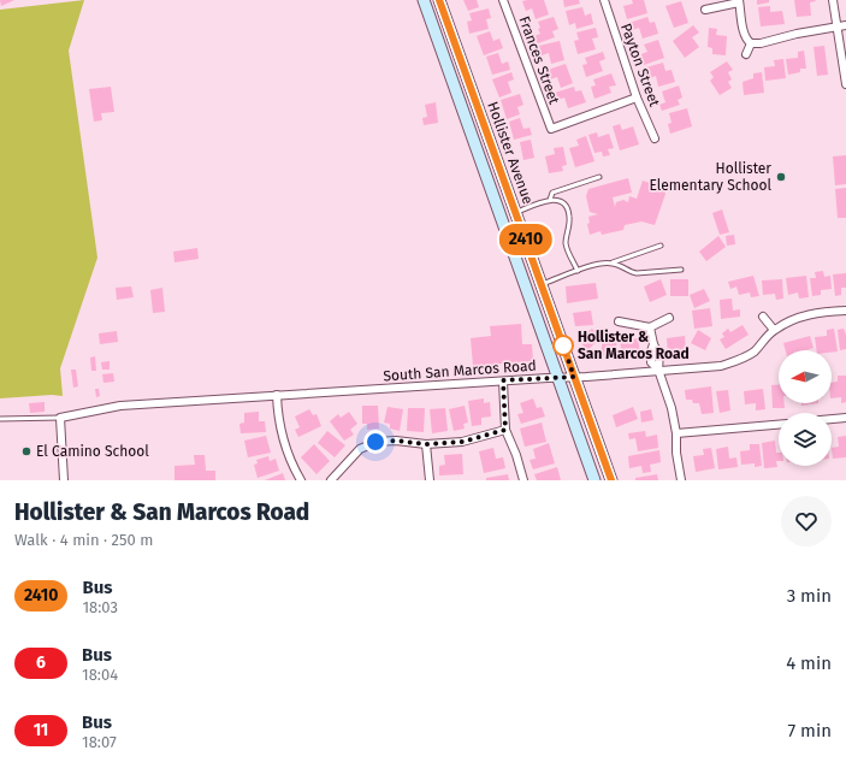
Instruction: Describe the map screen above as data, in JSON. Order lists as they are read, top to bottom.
{
  "streets": {
    "main road": ["Hollister Avenue"],
    "street": ["Frances Street", "Payton Street", "South San Marcos Road"]
  },
  "crossings": [
    ["Frances Street", "Payton Street"],
    ["Hollister Avenue", "South San Marcos Road"]
  ],
  "places": ["Hollister Elementary School", "Hollister & San Marcos Road", "El Camino School"],
  "lines": ["bus line 2410"],
  "north": "left",
  "page": {
    "on_map": "2410",
    "heading": ["Hollister & San Marcos Road", "Walk · 4 min · 250 m"],
    "list": [
      {
        "mark": "2410",
        "name": "Bus",
        "note": "18:03",
        "value": "3 min"
      },
      {
        "mark": "6",
        "name": "Bus",
        "note": "18:04",
        "value": "4 min"
      },
      {
        "mark": "11",
        "name": "Bus",
        "note": "18:07",
        "value": "7 min"
      }
    ]
  }
}
